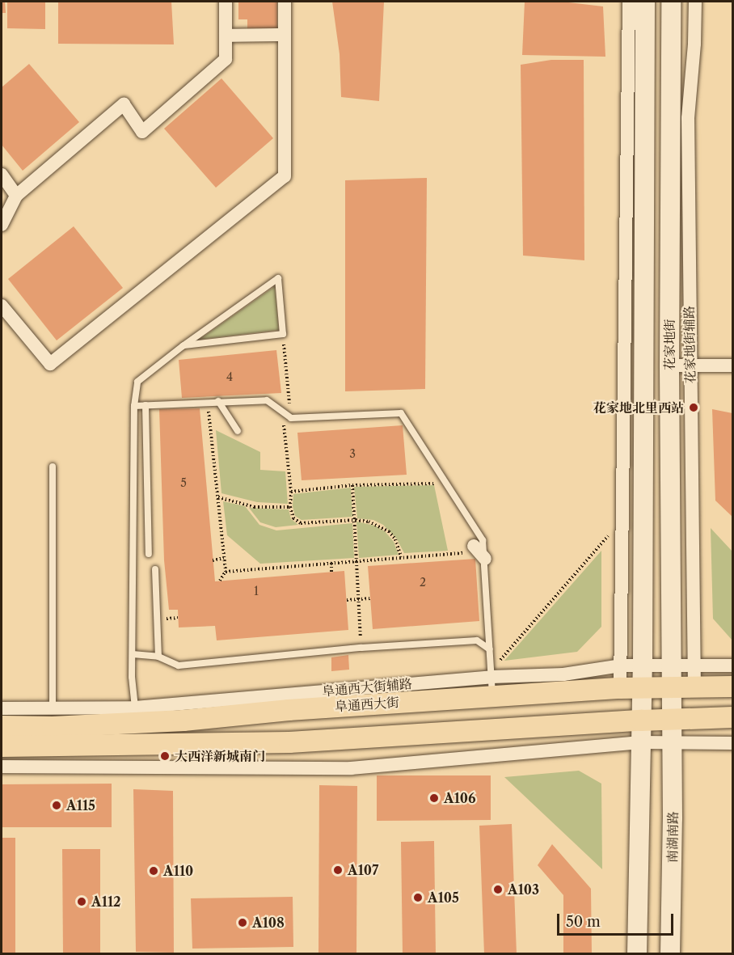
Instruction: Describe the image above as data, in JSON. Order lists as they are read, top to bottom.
{
  "streets": {
    "main road": ["花家地街", "阜通西大街", "南湖南路"],
    "street": ["花家地街辅路", "阜通西大街辅路"]
  },
  "crossings": [
    ["花家地街", "阜通西大街辅路"],
    ["花家地街", "阜通西大街"],
    ["花家地街", "南湖南路"],
    ["花家地街辅路", "阜通西大街辅路"],
    ["花家地街辅路", "阜通西大街"],
    ["阜通西大街辅路", "阜通西大街"],
    ["阜通西大街", "南湖南路"]
  ],
  "places": [
    "花家地北里西站",
    "大西洋新城南门",
    "A106",
    "A115",
    "A107",
    "A110",
    "A103",
    "A105",
    "A112",
    "A108"
  ],
  "house_numbers": [
    "4",
    "3",
    "5",
    "2",
    "1"
  ],
  "scale_bar": "50 m"
}
